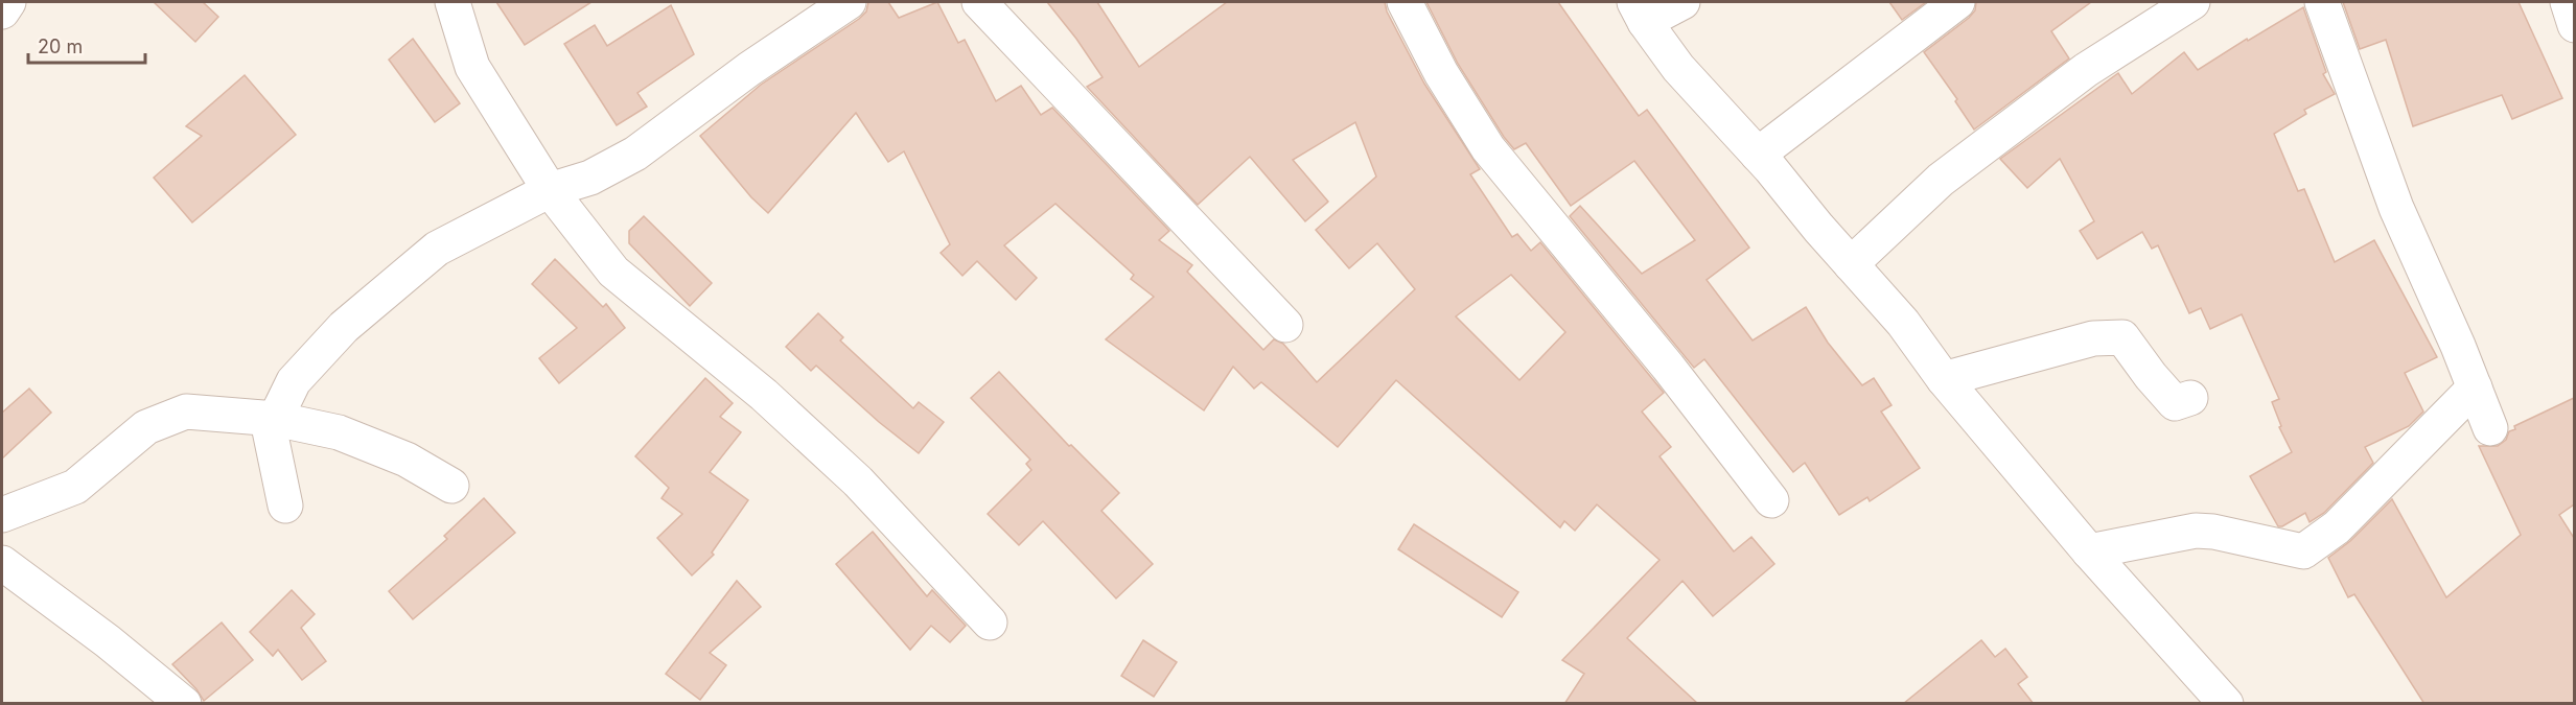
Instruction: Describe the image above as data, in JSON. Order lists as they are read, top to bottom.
{
  "scale_bar": "20 m"
}
